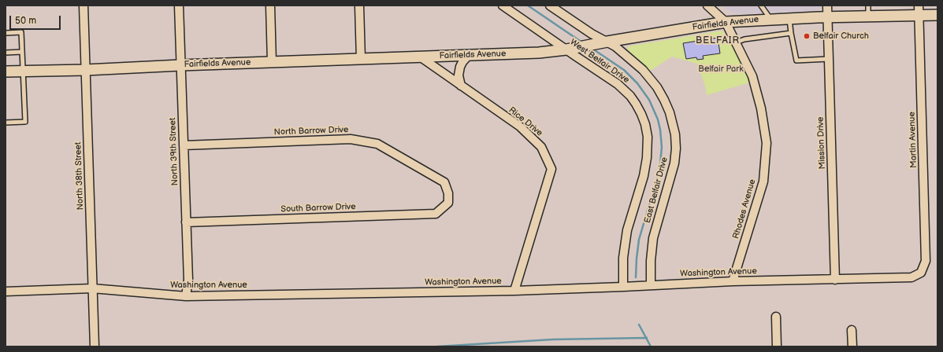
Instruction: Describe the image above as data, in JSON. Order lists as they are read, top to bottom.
{
  "streets": {
    "street": [
      "Fairfields Avenue",
      "West Belfair Drive",
      "Rice Drive",
      "North Barrow Drive",
      "Martin Avenue",
      "Mission Drive",
      "North 39th Street",
      "North 38th Street",
      "East Belfair Drive",
      "South Barrow Drive",
      "Rhodes Avenue",
      "Washington Avenue"
    ]
  },
  "crossings": [
    ["Fairfields Avenue", "West Belfair Drive"],
    ["Fairfields Avenue", "Rice Drive"],
    ["Fairfields Avenue", "Martin Avenue"],
    ["Fairfields Avenue", "Mission Drive"],
    ["Fairfields Avenue", "North 39th Street"],
    ["Fairfields Avenue", "North 38th Street"],
    ["Fairfields Avenue", "East Belfair Drive"],
    ["Fairfields Avenue", "Rhodes Avenue"],
    ["West Belfair Drive", "Washington Avenue"],
    ["Rice Drive", "Washington Avenue"],
    ["North Barrow Drive", "North 39th Street"],
    ["North Barrow Drive", "South Barrow Drive"],
    ["Martin Avenue", "Washington Avenue"],
    ["Mission Drive", "Washington Avenue"],
    ["North 39th Street", "South Barrow Drive"],
    ["North 39th Street", "Washington Avenue"],
    ["North 38th Street", "Washington Avenue"],
    ["East Belfair Drive", "Washington Avenue"],
    ["Rhodes Avenue", "Washington Avenue"]
  ],
  "districts": ["BELFAIR"],
  "parks": ["Belfair Park"],
  "places": ["Belfair Church"],
  "scale_bar": "50 m"
}
